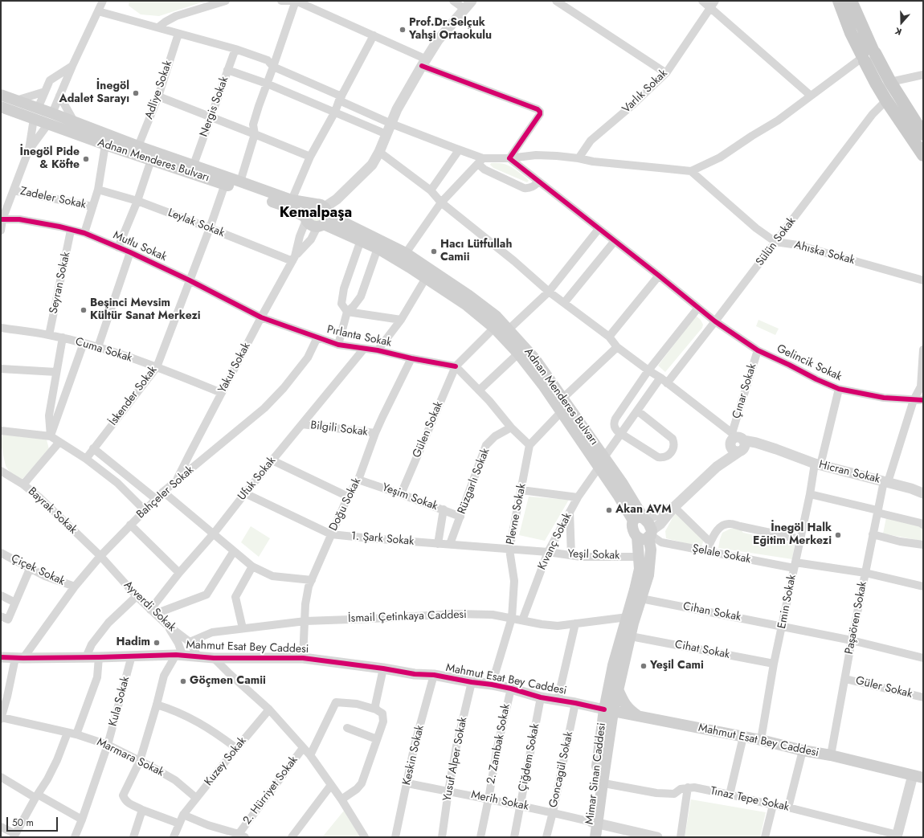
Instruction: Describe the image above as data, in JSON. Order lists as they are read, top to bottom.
{
  "streets": {
    "main road": ["Adnan Menderes Bulvarı", "Mahmut Esat Bey Caddesi", "Mimar Sinan Caddesi"],
    "street": [
      "Adliye Sokak",
      "Varlık Sokak",
      "Nergis Sokak",
      "Zadeler Sokak",
      "Leylak Sokak",
      "Sülün Sokak",
      "Mutlu Sokak",
      "Ahıska Sokak",
      "Seyran Sokak",
      "Pırlanta Sokak",
      "Cuma Sokak",
      "Gelincik Sokak",
      "Yakut Sokak",
      "Çınar Sokak",
      "İskender Sokak",
      "Bilgili Sokak",
      "Gülen Sokak",
      "Hicran Sokak",
      "Ufuk Sokak",
      "Rüzgarlı Sokak",
      "Bahçeler Sokak",
      "Yeşim Sokak",
      "Doğu Sokak",
      "Bayrak Sokak",
      "Plevne Sokak",
      "1. Şark Sokak",
      "Kıvanç Sokak",
      "Şelale Sokak",
      "Yeşil Sokak",
      "Çiçek Sokak",
      "Emin Sokak",
      "Ayverdi Sokak",
      "Cihan Sokak",
      "İsmail Çetinkaya Caddesi",
      "Paşaören Sokak",
      "Cihat Sokak",
      "Güler Sokak",
      "Kula Sokak",
      "2. Zambak Sokak",
      "Keskin Sokak",
      "Marmara Sokak",
      "Çiğdem Sokak",
      "Yusuf Alper Sokak",
      "Kuzey Sokak",
      "Goncagül Sokak",
      "2. Hürriyet Sokak",
      "Tınaz Tepe Sokak",
      "Merih Sokak"
    ]
  },
  "crossings": [
    ["Adliye Sokak", "Adnan Menderes Bulvarı"],
    ["Nergis Sokak", "Adnan Menderes Bulvarı"],
    ["Adnan Menderes Bulvarı", "Sülün Sokak"],
    ["Adnan Menderes Bulvarı", "İskender Sokak"],
    ["Adnan Menderes Bulvarı", "Kıvanç Sokak"],
    ["Adnan Menderes Bulvarı", "Şelale Sokak"],
    ["Leylak Sokak", "Yakut Sokak"],
    ["Leylak Sokak", "İskender Sokak"],
    ["Sülün Sokak", "Ahıska Sokak"],
    ["Sülün Sokak", "Gelincik Sokak"],
    ["Mutlu Sokak", "Seyran Sokak"],
    ["Mutlu Sokak", "Pırlanta Sokak"],
    ["Mutlu Sokak", "Yakut Sokak"],
    ["Mutlu Sokak", "İskender Sokak"],
    ["Seyran Sokak", "Cuma Sokak"],
    ["Pırlanta Sokak", "Yakut Sokak"],
    ["Pırlanta Sokak", "Gülen Sokak"],
    ["Pırlanta Sokak", "Ufuk Sokak"],
    ["Pırlanta Sokak", "Bahçeler Sokak"],
    ["Pırlanta Sokak", "Doğu Sokak"],
    ["Cuma Sokak", "Yakut Sokak"],
    ["Cuma Sokak", "İskender Sokak"],
    ["Gelincik Sokak", "Çınar Sokak"],
    ["Gelincik Sokak", "Emin Sokak"],
    ["Gelincik Sokak", "Paşaören Sokak"],
    ["Yakut Sokak", "Bahçeler Sokak"],
    ["Çınar Sokak", "Hicran Sokak"],
    ["Bilgili Sokak", "Ufuk Sokak"],
    ["Bilgili Sokak", "Doğu Sokak"],
    ["Gülen Sokak", "Yeşim Sokak"],
    ["Hicran Sokak", "Emin Sokak"],
    ["Hicran Sokak", "Paşaören Sokak"],
    ["Ufuk Sokak", "1. Şark Sokak"],
    ["Ufuk Sokak", "Ayverdi Sokak"],
    ["Rüzgarlı Sokak", "Yeşim Sokak"],
    ["Rüzgarlı Sokak", "1. Şark Sokak"],
    ["Bahçeler Sokak", "Bayrak Sokak"],
    ["Bahçeler Sokak", "Çiçek Sokak"],
    ["Bahçeler Sokak", "Ayverdi Sokak"],
    ["Bahçeler Sokak", "Mahmut Esat Bey Caddesi"],
    ["Yeşim Sokak", "Doğu Sokak"],
    ["Doğu Sokak", "1. Şark Sokak"],
    ["Doğu Sokak", "İsmail Çetinkaya Caddesi"],
    ["Doğu Sokak", "Mahmut Esat Bey Caddesi"],
    ["Bayrak Sokak", "Ayverdi Sokak"],
    ["Plevne Sokak", "1. Şark Sokak"],
    ["Plevne Sokak", "Yeşil Sokak"],
    ["Plevne Sokak", "İsmail Çetinkaya Caddesi"],
    ["Plevne Sokak", "Mahmut Esat Bey Caddesi"],
    ["1. Şark Sokak", "Yeşil Sokak"],
    ["Kıvanç Sokak", "Yeşil Sokak"],
    ["Kıvanç Sokak", "İsmail Çetinkaya Caddesi"],
    ["Şelale Sokak", "Emin Sokak"],
    ["Şelale Sokak", "Paşaören Sokak"],
    ["Emin Sokak", "Cihan Sokak"],
    ["Emin Sokak", "Mahmut Esat Bey Caddesi"],
    ["Emin Sokak", "Cihat Sokak"],
    ["Ayverdi Sokak", "İsmail Çetinkaya Caddesi"],
    ["Ayverdi Sokak", "Mahmut Esat Bey Caddesi"],
    ["Cihan Sokak", "Paşaören Sokak"],
    ["Paşaören Sokak", "Mahmut Esat Bey Caddesi"],
    ["Paşaören Sokak", "Güler Sokak"],
    ["Mahmut Esat Bey Caddesi", "Kula Sokak"],
    ["Mahmut Esat Bey Caddesi", "2. Zambak Sokak"],
    ["Mahmut Esat Bey Caddesi", "Keskin Sokak"],
    ["Mahmut Esat Bey Caddesi", "Çiğdem Sokak"],
    ["Mahmut Esat Bey Caddesi", "Yusuf Alper Sokak"],
    ["Mahmut Esat Bey Caddesi", "Goncagül Sokak"],
    ["Mahmut Esat Bey Caddesi", "Mimar Sinan Caddesi"],
    ["Kula Sokak", "Marmara Sokak"],
    ["2. Zambak Sokak", "Merih Sokak"],
    ["Keskin Sokak", "Merih Sokak"],
    ["Marmara Sokak", "Kuzey Sokak"],
    ["Çiğdem Sokak", "Merih Sokak"],
    ["Yusuf Alper Sokak", "Merih Sokak"],
    ["Goncagül Sokak", "Merih Sokak"],
    ["Mimar Sinan Caddesi", "Merih Sokak"]
  ],
  "districts": ["Kemalpaşa"],
  "places": [
    "Prof.Dr.Selçuk Yahşi Ortaokulu",
    "İnegöl Adalet Sarayı",
    "İnegöl Pide & Köfte",
    "Hacı Lütfullah Camii",
    "Beşinci Mevsim Kültür Sanat Merkezi",
    "Akan AVM",
    "İnegöl Halk Eğitim Merkezi",
    "Hadim",
    "Yeşil Cami",
    "Göçmen Camii"
  ],
  "scale_bar": "50 m",
  "north": "bottom"
}
